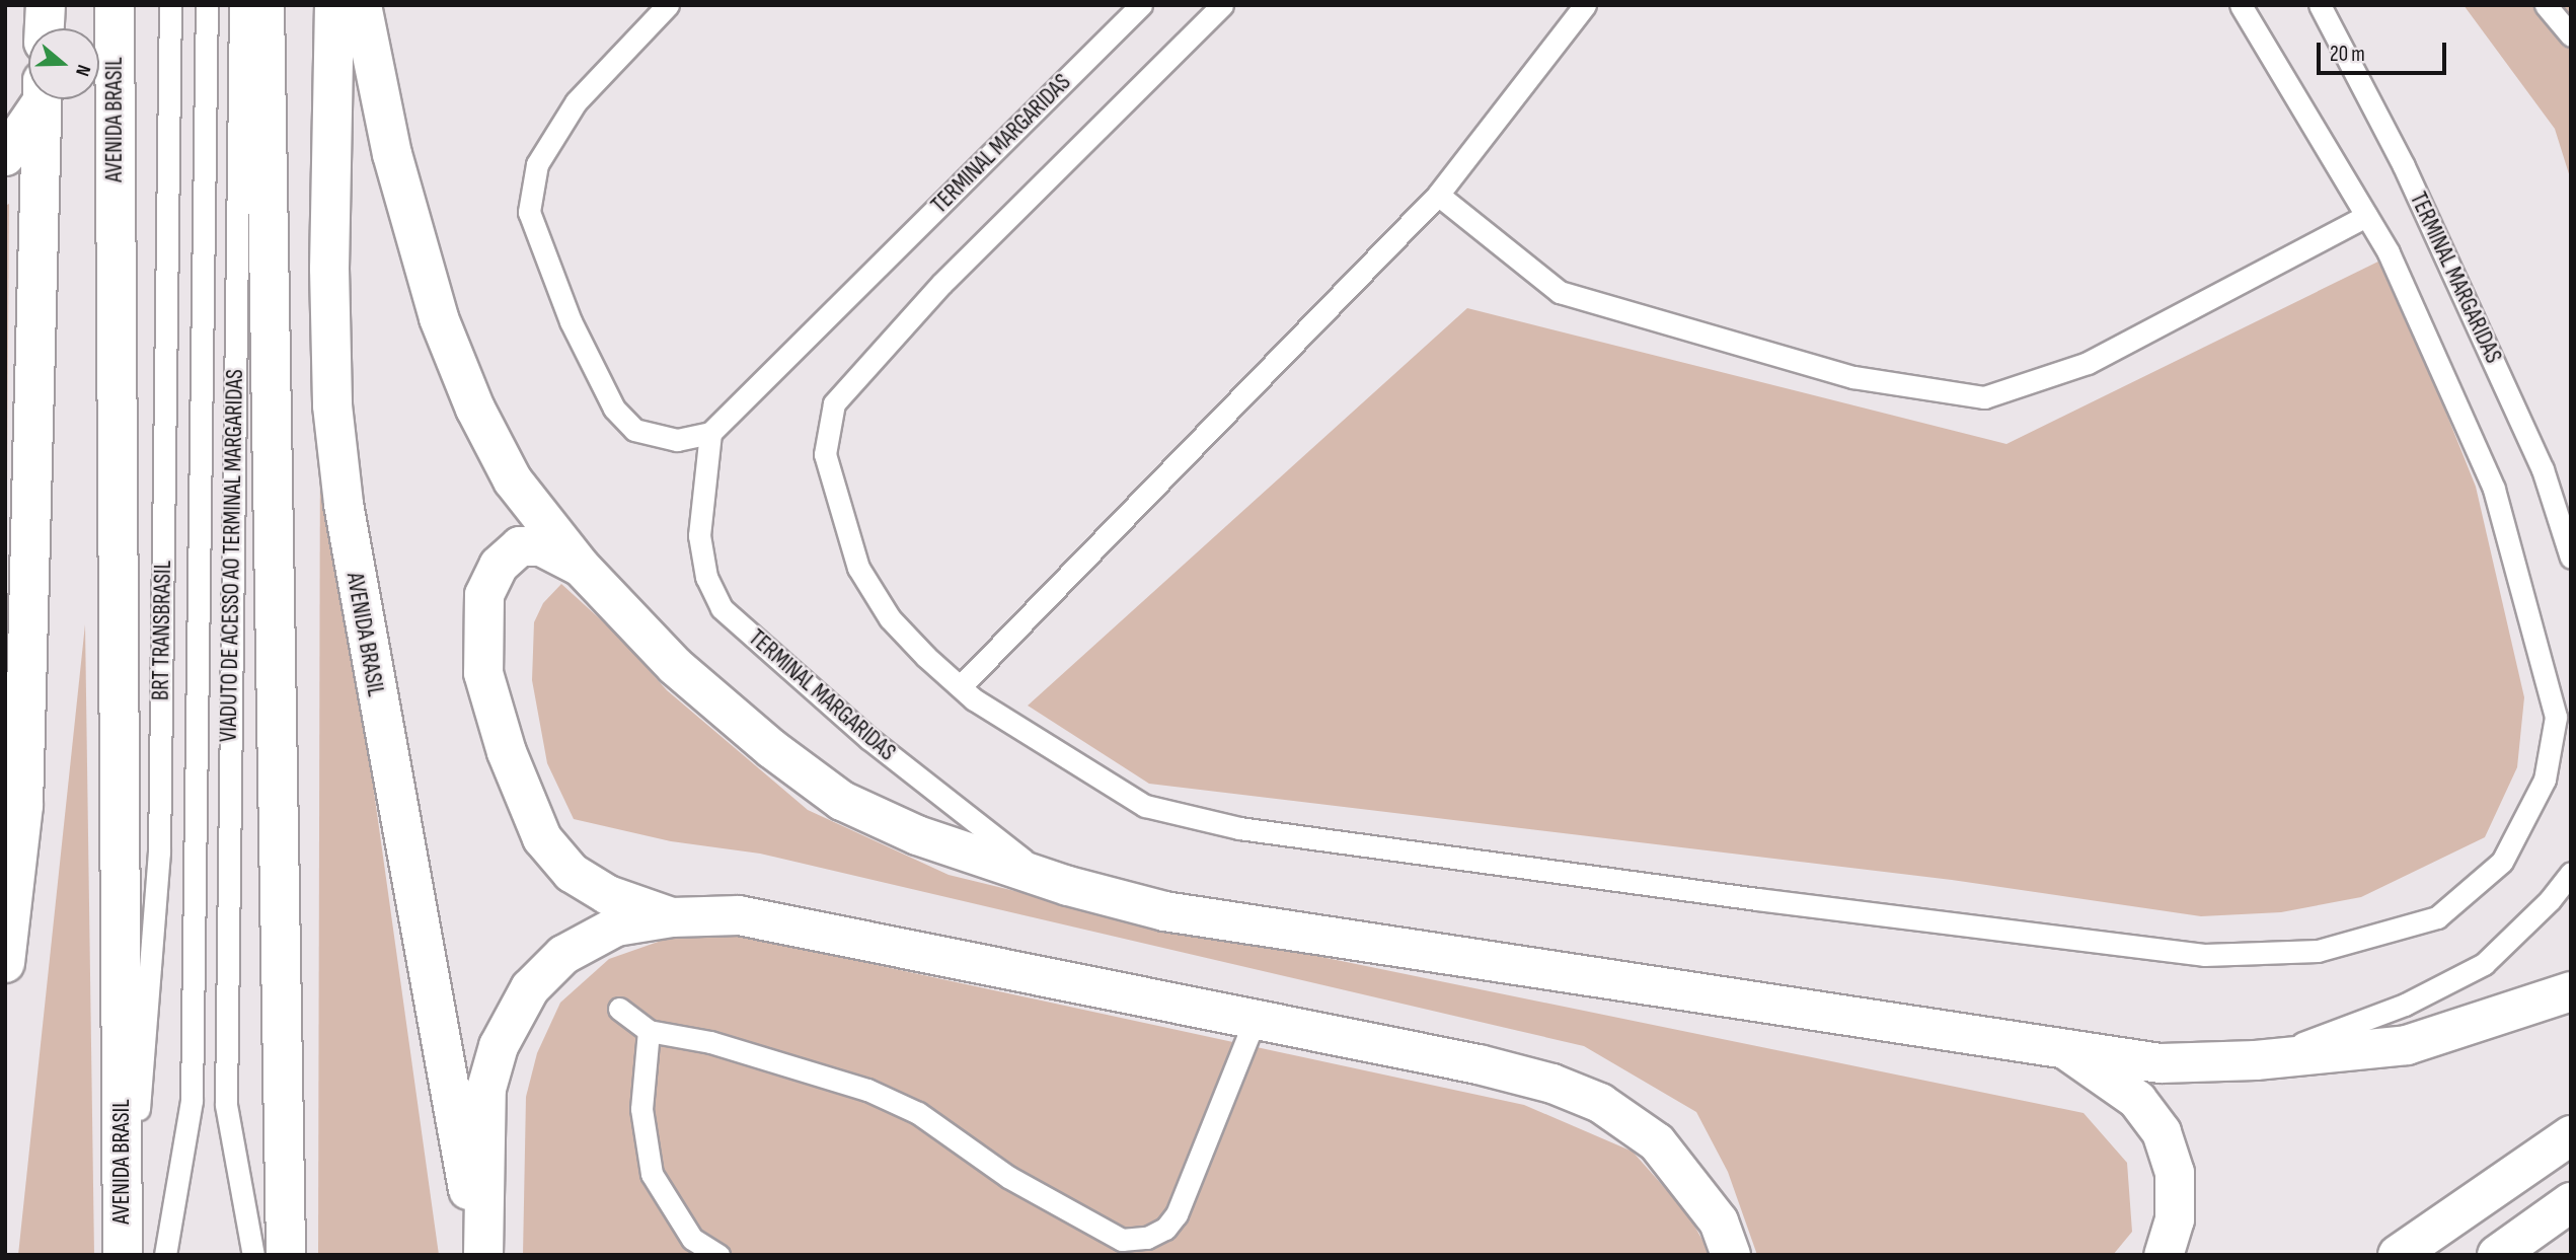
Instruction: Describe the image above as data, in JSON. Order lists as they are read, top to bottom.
{
  "streets": {
    "highway": ["AVENIDA BRASIL"],
    "lane": ["TERMINAL MARGARIDAS", "VIADUTO DE ACESSO AO TERMINAL MARGARIDAS", "BRT TRANSBRASIL"]
  },
  "crossings": [
    ["AVENIDA BRASIL", "BRT TRANSBRASIL"]
  ],
  "scale_bar": "20 m",
  "north": "right"
}
